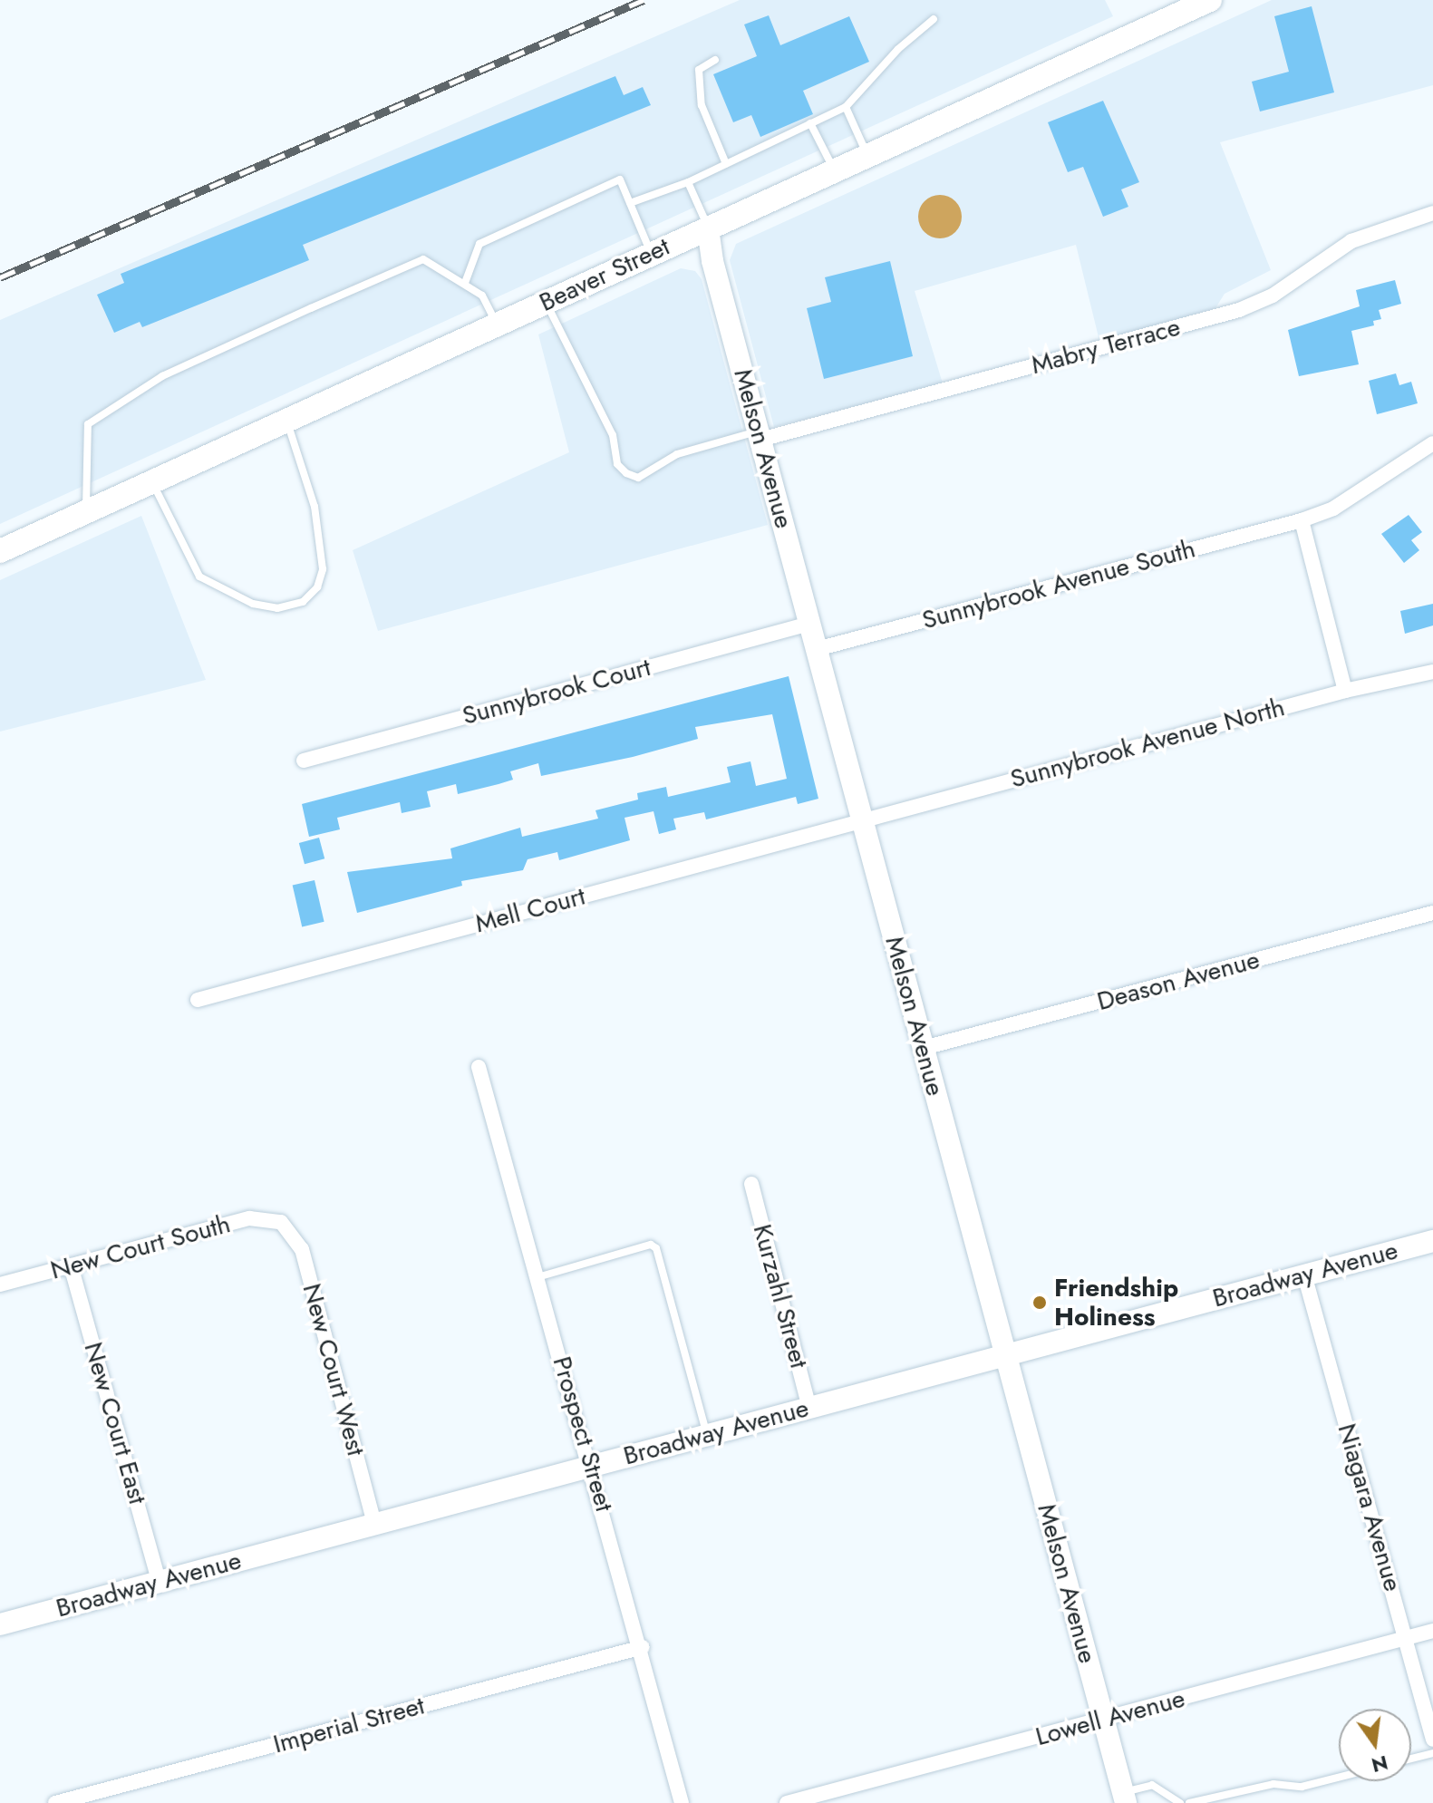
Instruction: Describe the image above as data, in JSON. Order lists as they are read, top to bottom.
{
  "streets": {
    "main road": ["Beaver Street"],
    "street": [
      "Mabry Terrace",
      "Melson Avenue",
      "Sunnybrook Avenue South",
      "Sunnybrook Court",
      "Sunnybrook Avenue North",
      "Mell Court",
      "Deason Avenue",
      "New Court South",
      "Broadway Avenue",
      "Kurzahl Street",
      "New Court West",
      "New Court East",
      "Prospect Street",
      "Niagara Avenue",
      "Lowell Avenue",
      "Imperial Street"
    ]
  },
  "crossings": [
    ["Beaver Street", "Melson Avenue"],
    ["Mabry Terrace", "Melson Avenue"],
    ["Melson Avenue", "Sunnybrook Avenue South"],
    ["Melson Avenue", "Sunnybrook Court"],
    ["Melson Avenue", "Sunnybrook Avenue North"],
    ["Melson Avenue", "Mell Court"],
    ["Melson Avenue", "Deason Avenue"],
    ["Melson Avenue", "Broadway Avenue"],
    ["Melson Avenue", "Lowell Avenue"],
    ["Sunnybrook Avenue North", "Mell Court"],
    ["New Court South", "New Court West"],
    ["New Court South", "New Court East"],
    ["Broadway Avenue", "Kurzahl Street"],
    ["Broadway Avenue", "New Court West"],
    ["Broadway Avenue", "New Court East"],
    ["Broadway Avenue", "Prospect Street"],
    ["Broadway Avenue", "Niagara Avenue"],
    ["Prospect Street", "Imperial Street"],
    ["Niagara Avenue", "Lowell Avenue"]
  ],
  "places": ["Friendship Holiness"],
  "north": "bottom"
}
